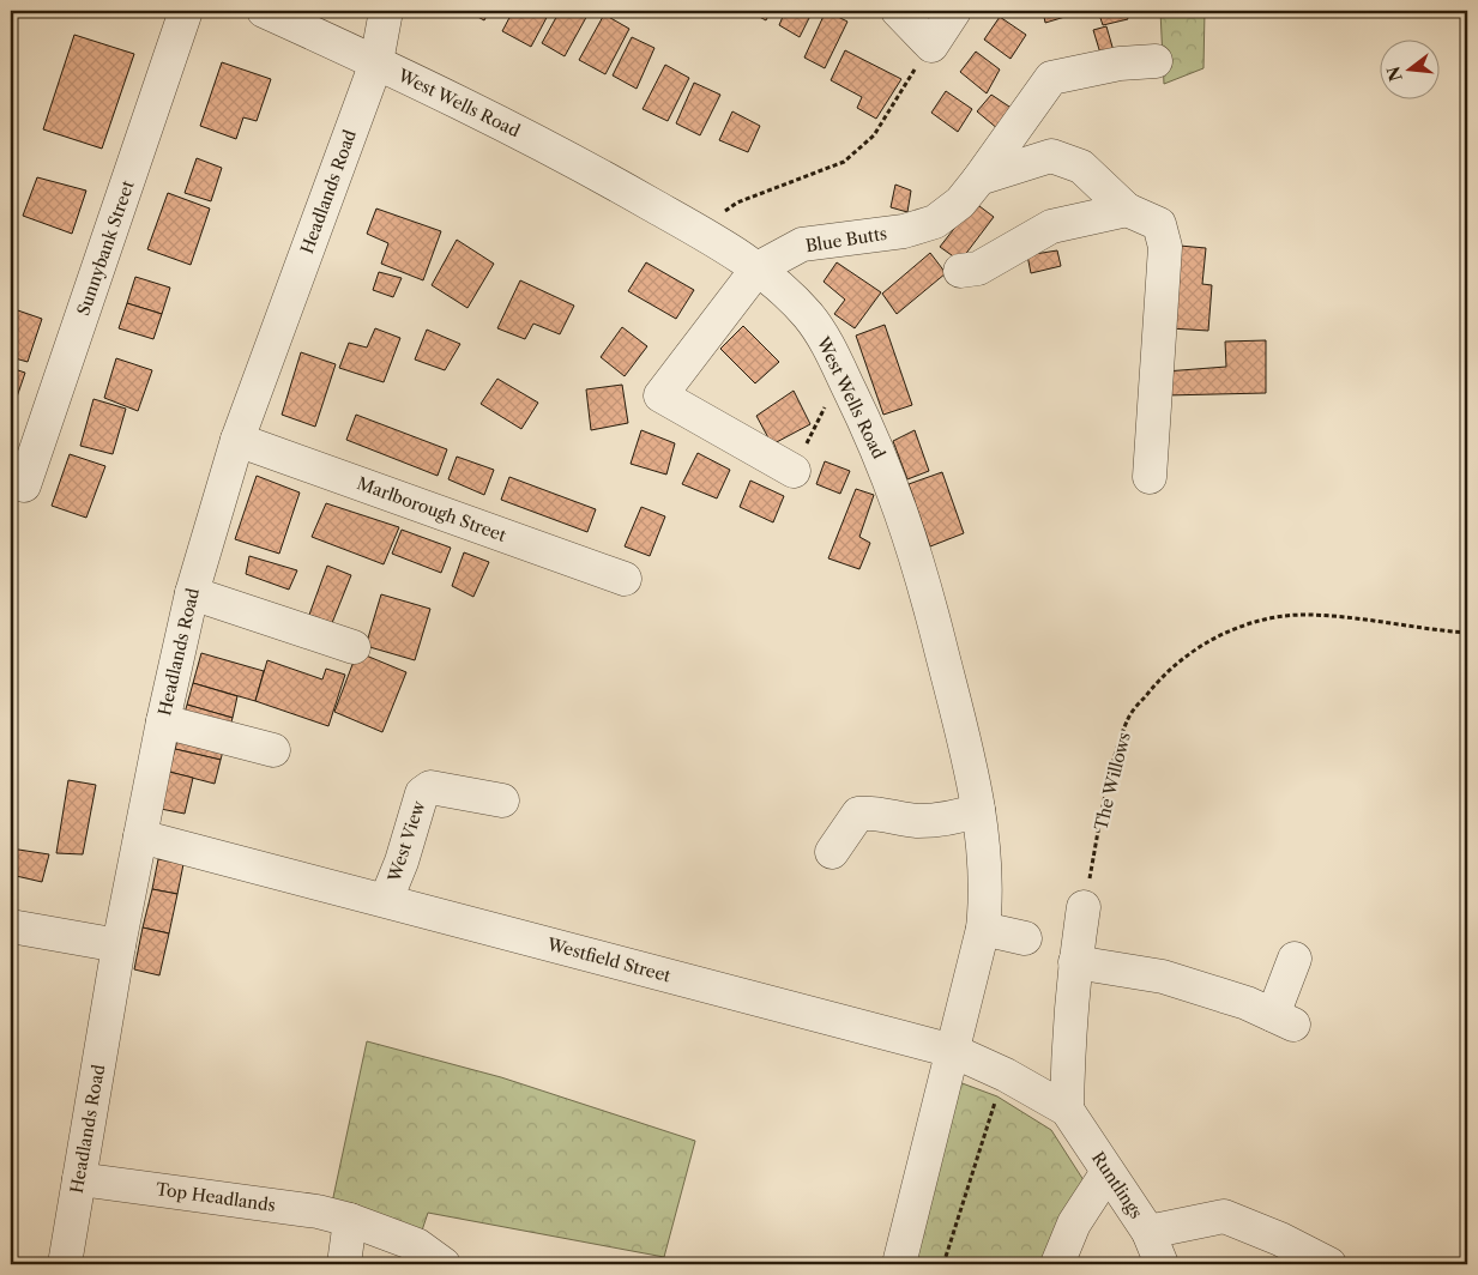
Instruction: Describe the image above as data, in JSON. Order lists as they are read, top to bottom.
{
  "streets": {
    "street": [
      "West Wells Road",
      "Headlands Road",
      "Blue Butts",
      "Sunnybank Street",
      "Marlborough Street",
      "West View",
      "Westfield Street",
      "Runtlings",
      "Top Headlands"
    ],
    "path": ["The Willows"]
  },
  "crossings": [
    ["West Wells Road", "Headlands Road"],
    ["West Wells Road", "Blue Butts"],
    ["West Wells Road", "Westfield Street"],
    ["Headlands Road", "Marlborough Street"],
    ["Headlands Road", "Westfield Street"],
    ["Headlands Road", "Top Headlands"],
    ["West View", "Westfield Street"],
    ["Westfield Street", "Runtlings"]
  ],
  "north": "left"
}
